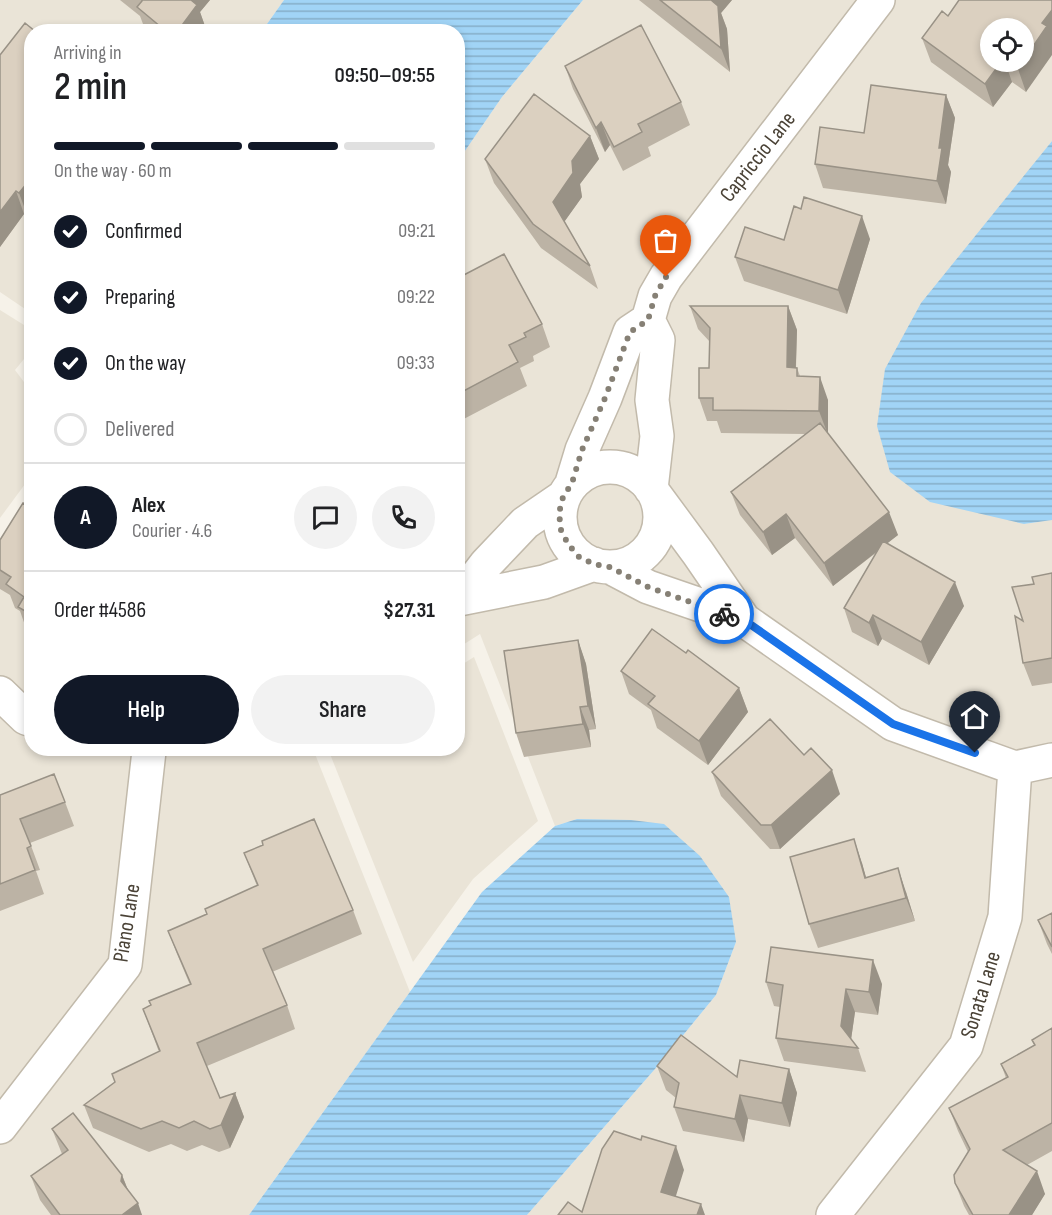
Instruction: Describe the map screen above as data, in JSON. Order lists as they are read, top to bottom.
{
  "streets": {
    "street": ["Capriccio Lane", "Piano Lane", "Sonata Lane"]
  },
  "page": {
    "heading": ["2 min", "Arriving in", "09:50–09:55"],
    "panel": [
      "Alex",
      "Courier · 4.6",
      "Order #4586",
      "$27.31"
    ],
    "bar": "On the way · 60 m",
    "list": [
      ["Confirmed", "09:21"],
      ["Preparing", "09:22"],
      ["On the way", "09:33"],
      "Delivered"
    ],
    "round": "A",
    "buttons": ["Help", "Share"]
  }
}
